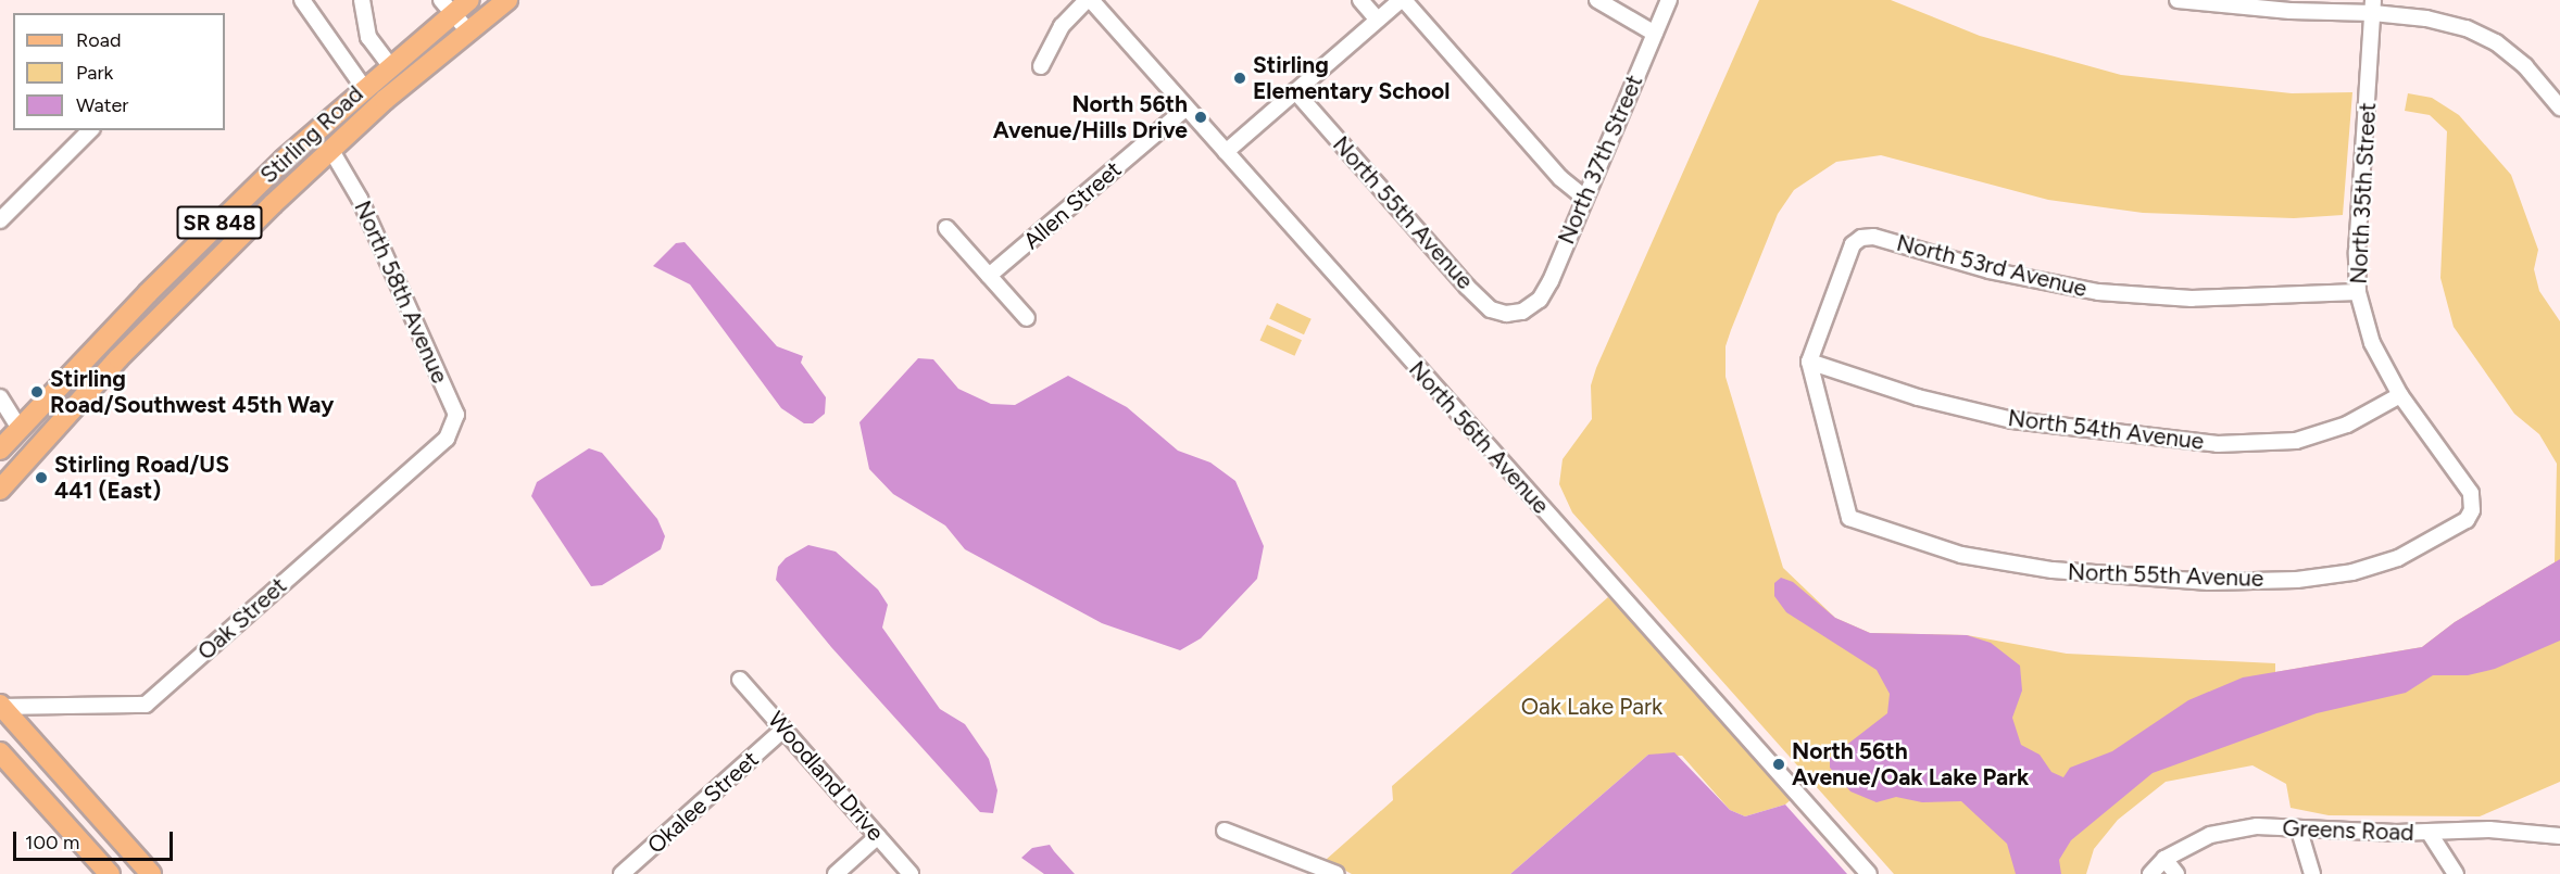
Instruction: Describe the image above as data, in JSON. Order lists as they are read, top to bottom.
{
  "streets": {
    "main road": ["Stirling Road", "SR 848"],
    "street": [
      "North 37th Street",
      "North 35th Street",
      "Allen Street",
      "North 55th Avenue",
      "North 53rd Avenue",
      "North 58th Avenue",
      "North 54th Avenue",
      "North 56th Avenue",
      "Oak Street",
      "Woodland Drive",
      "Okalee Street",
      "Greens Road"
    ]
  },
  "crossings": [
    ["Stirling Road", "North 58th Avenue"],
    ["North 37th Street", "North 55th Avenue"],
    ["North 35th Street", "North 55th Avenue"],
    ["North 35th Street", "North 53rd Avenue"],
    ["North 35th Street", "North 54th Avenue"],
    ["Allen Street", "North 56th Avenue"],
    ["North 55th Avenue", "North 53rd Avenue"],
    ["North 55th Avenue", "North 54th Avenue"],
    ["North 53rd Avenue", "North 54th Avenue"],
    ["North 58th Avenue", "Oak Street"],
    ["Woodland Drive", "Okalee Street"]
  ],
  "parks": ["Oak Lake Park"],
  "places": [
    "Stirling Elementary School",
    "North 56th Avenue/Hills Drive",
    "Stirling Road/Southwest 45th Way",
    "Stirling Road/US 441 (East)",
    "North 56th Avenue/Oak Lake Park"
  ],
  "legend": ["Road", "Park", "Water"],
  "scale_bar": "100 m"
}
